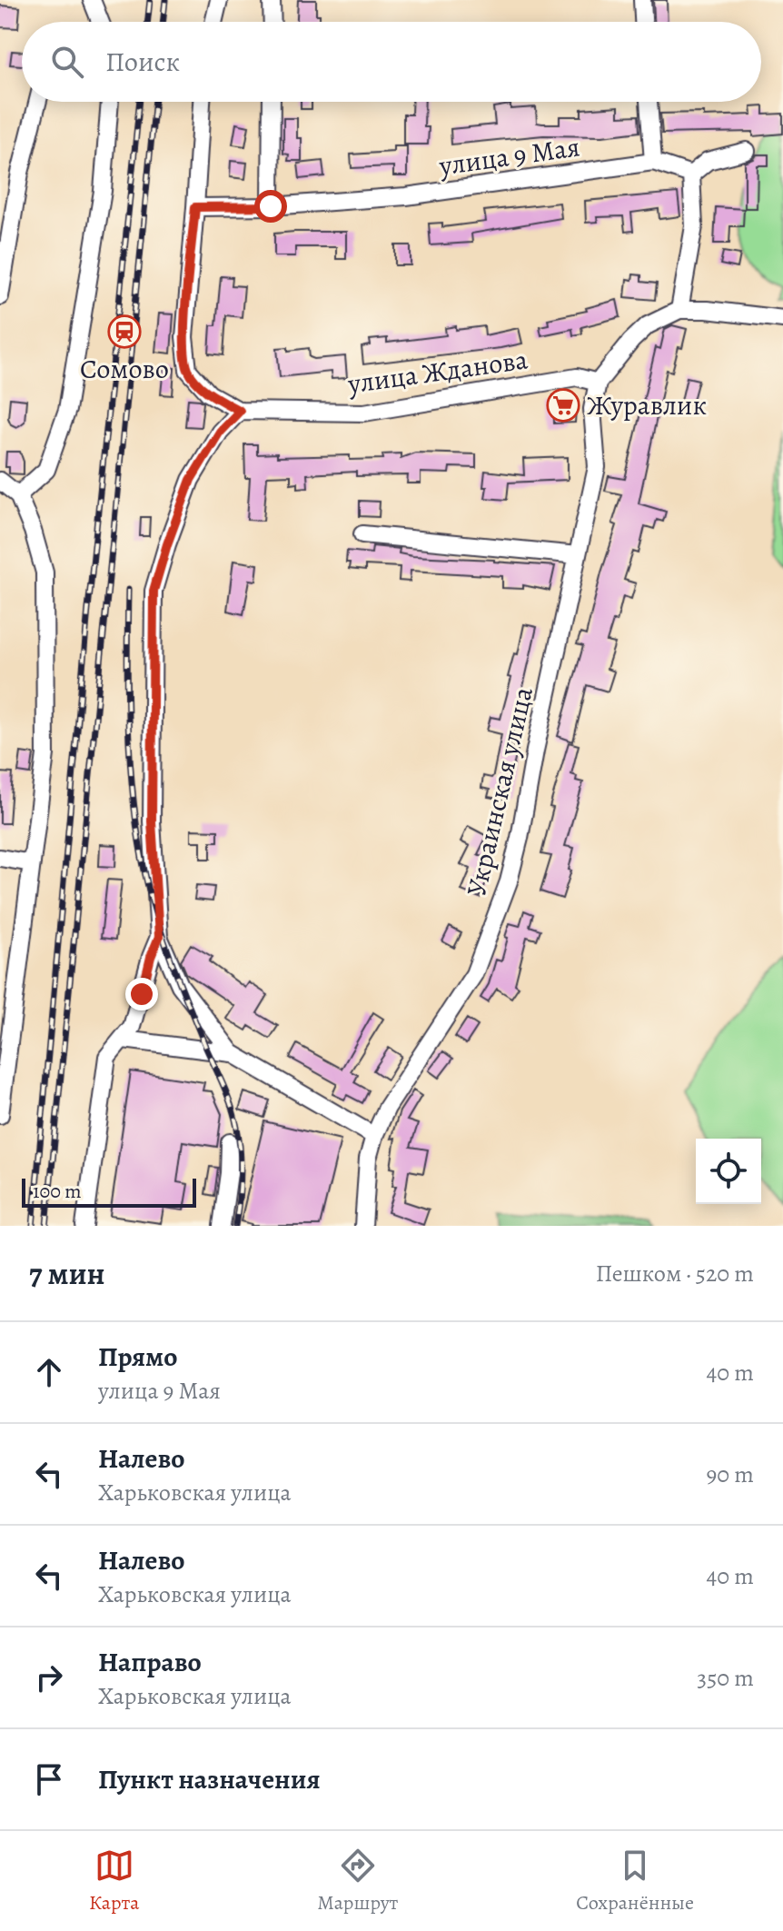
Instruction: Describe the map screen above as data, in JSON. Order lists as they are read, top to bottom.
{
  "streets": {
    "street": ["улица 9 Мая", "улица Жданова", "Украинская улица"]
  },
  "crossings": [
    ["улица Жданова", "Украинская улица"]
  ],
  "places": {
    "station": ["Сомово"],
    "supermarket": ["Журавлик"]
  },
  "scale_bar": "100 m",
  "page": {
    "search": "Поиск",
    "scale": "100 m",
    "heading": ["7 мин", "Пешком · 520 m"],
    "list": [
      ["Прямо", "улица 9 Мая", "40 m"],
      ["Налево", "Харьковская улица", "90 m"],
      ["Налево", "Харьковская улица", "40 m"],
      ["Направо", "Харьковская улица", "350 m"],
      "Пункт назначения"
    ],
    "nav": ["Карта", "Маршрут", "Сохранённые"]
  }
}
